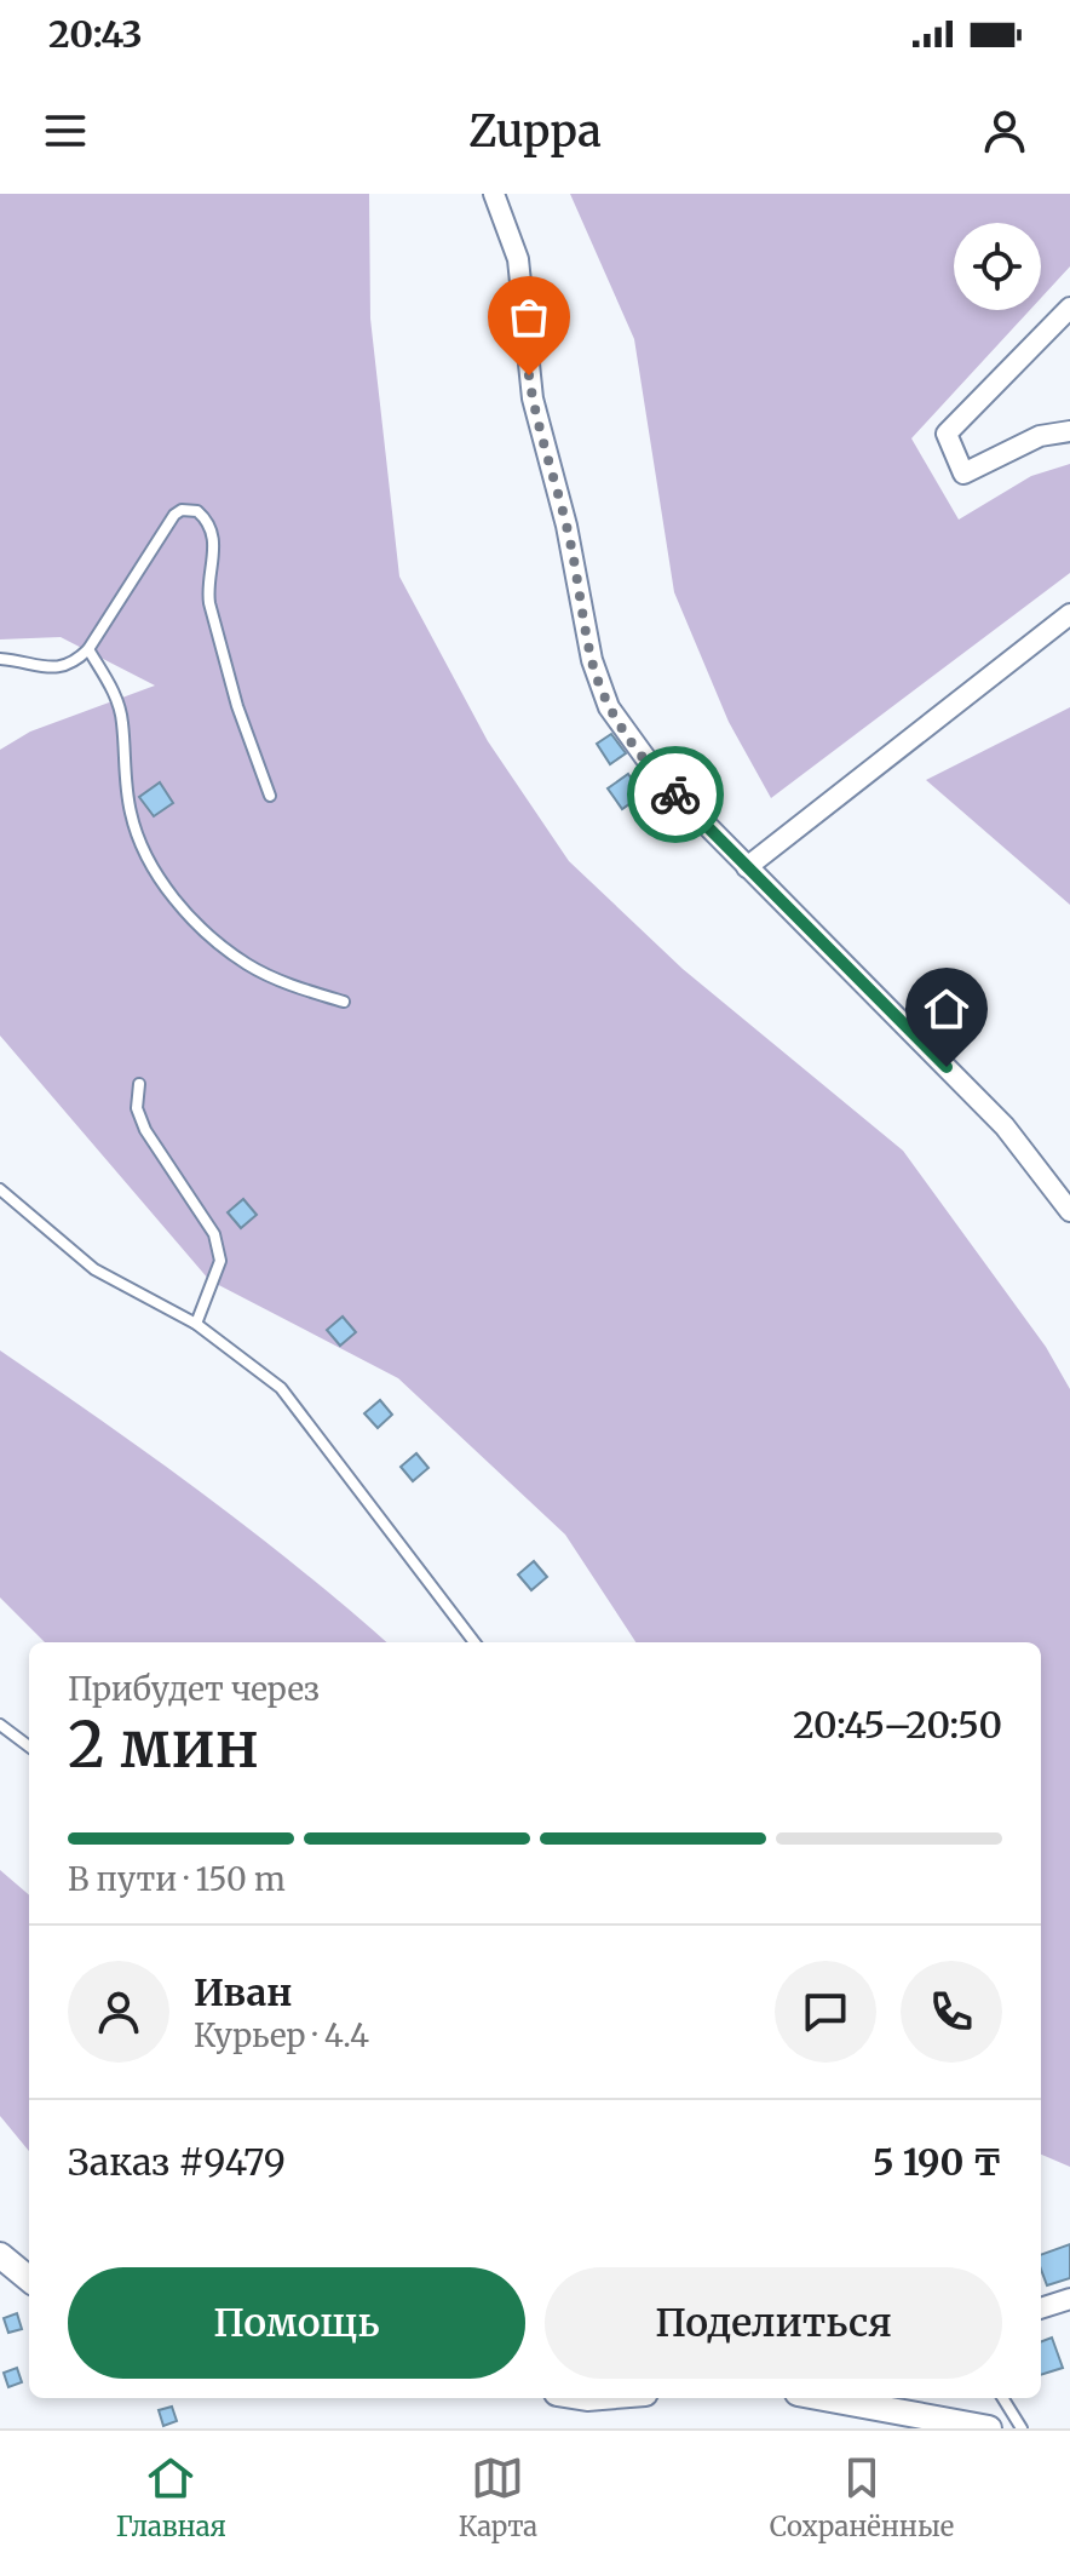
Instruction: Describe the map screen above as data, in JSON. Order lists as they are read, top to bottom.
{
  "page": {
    "status": "20:43",
    "header": "Zuppa",
    "heading": ["2 мин", "Прибудет через", "20:45–20:50"],
    "panel": [
      "Иван",
      "Курьер · 4.4",
      "Заказ #9479",
      "5 190 ₸"
    ],
    "bar": "В пути · 150 m",
    "buttons": ["Помощь", "Поделиться"],
    "tabs": ["Главная", "Карта", "Сохранённые"]
  }
}
